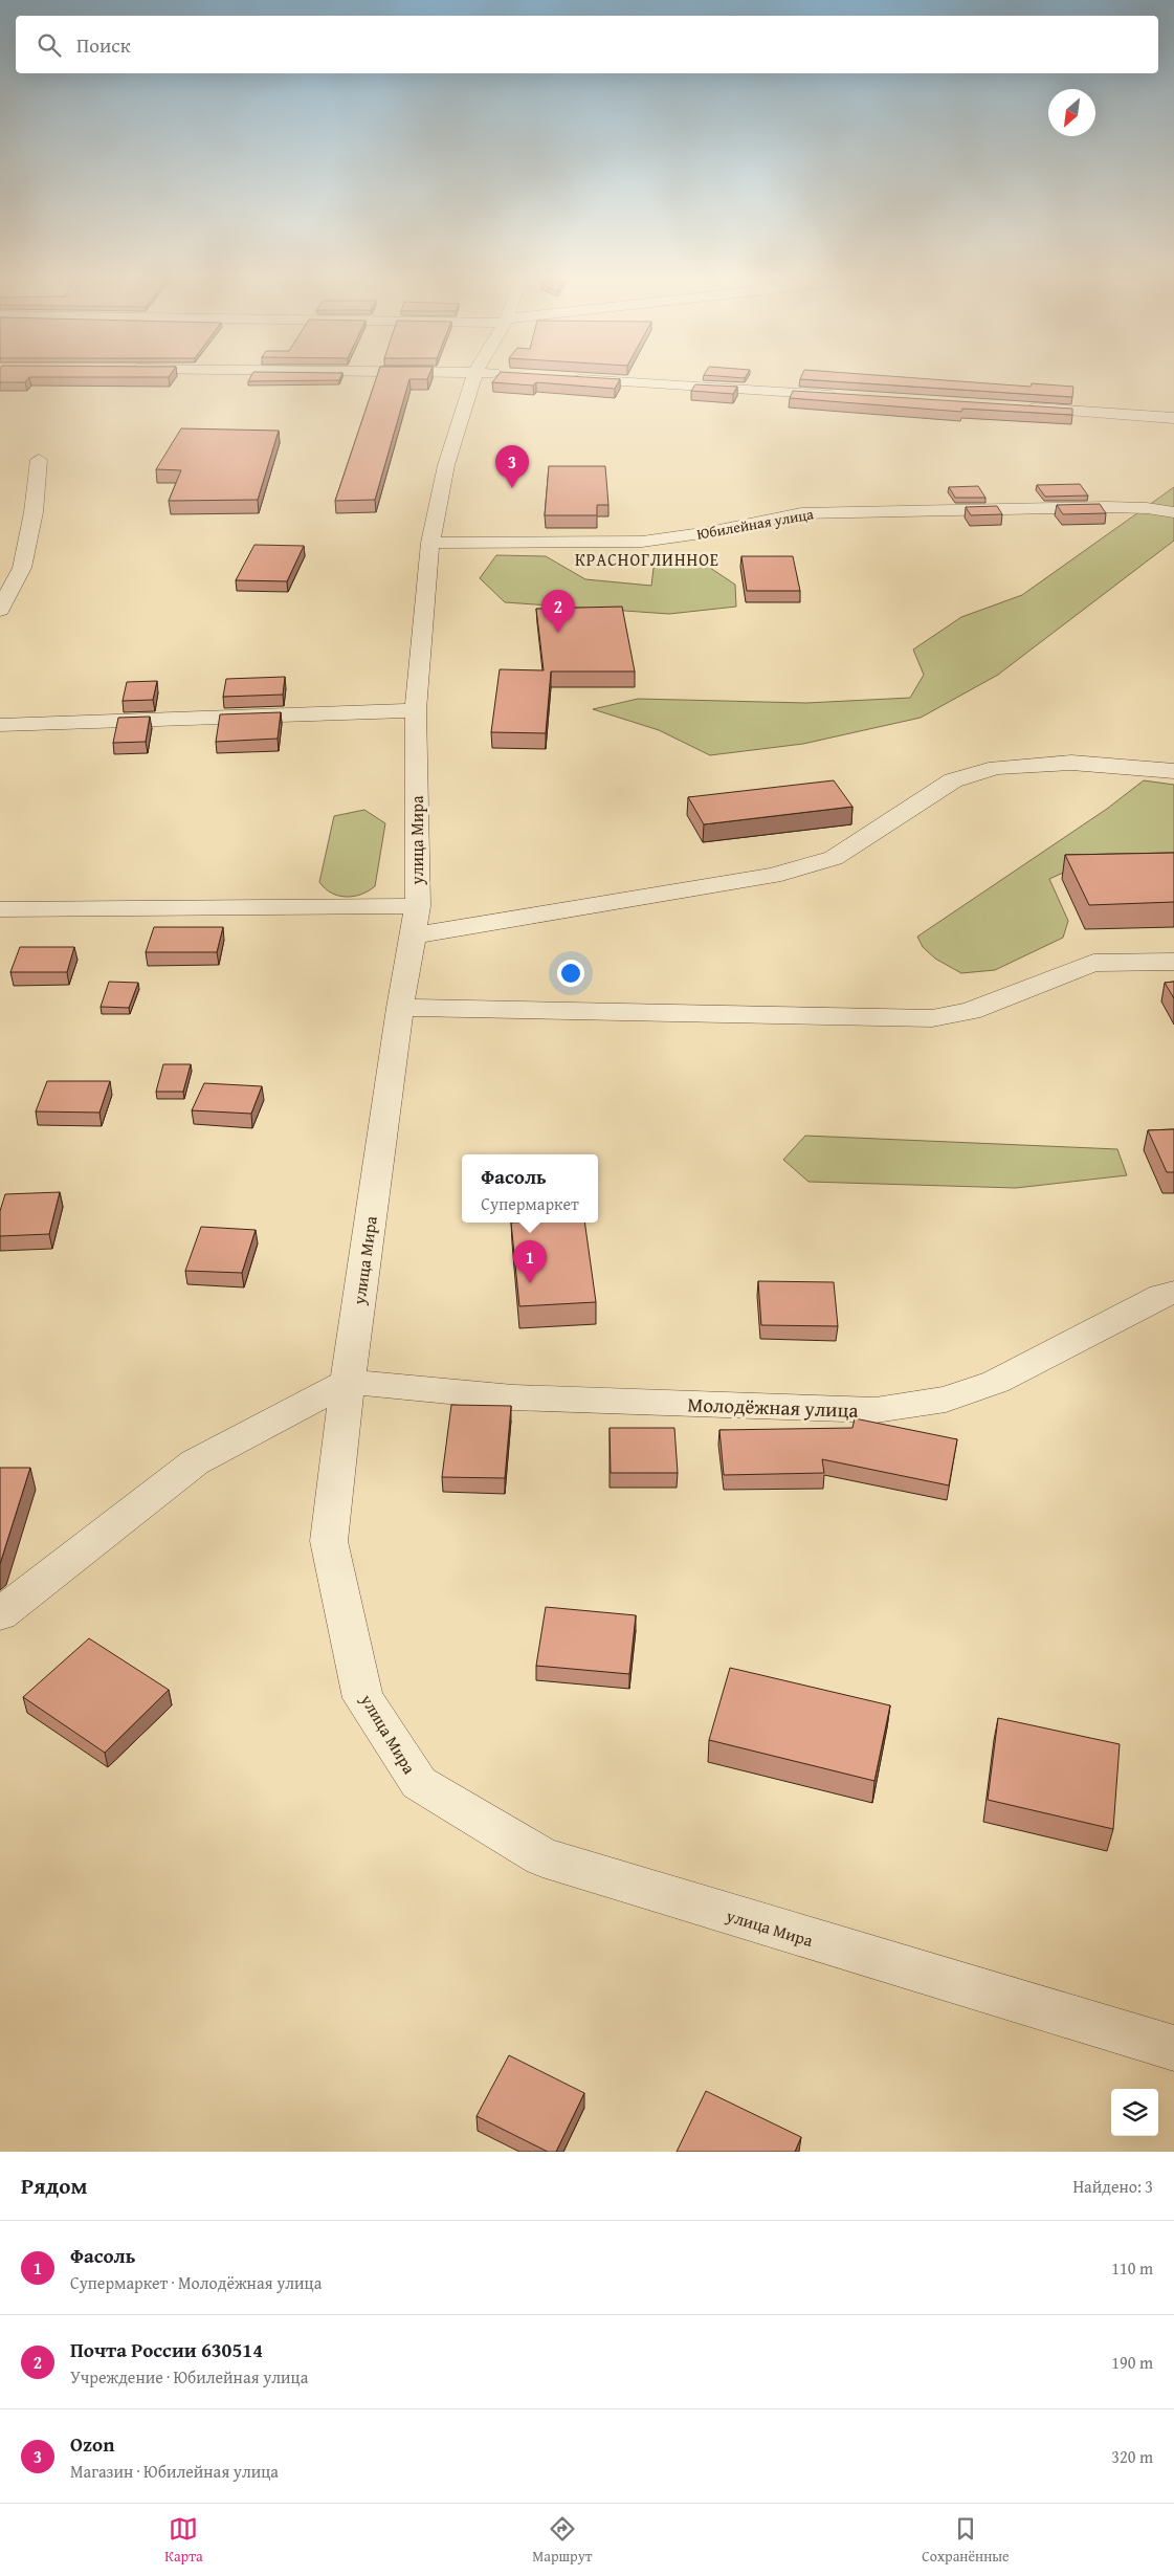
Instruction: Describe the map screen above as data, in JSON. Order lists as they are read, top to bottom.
{
  "streets": {
    "street": ["Юбилейная улица", "улица Мира", "Молодёжная улица"]
  },
  "crossings": [
    ["Юбилейная улица", "улица Мира"],
    ["улица Мира", "Молодёжная улица"]
  ],
  "districts": ["КРАСНОГЛИННОЕ"],
  "north": "bottom left",
  "page": {
    "search": "Поиск",
    "pins": ["3", "2", "1"],
    "popup": ["Фасоль", "Супермаркет"],
    "heading": ["Рядом", "Найдено: 3"],
    "list": [
      {
        "mark": "1",
        "name": "Фасоль",
        "note": "Супермаркет · Молодёжная улица",
        "value": "110 m"
      },
      {
        "mark": "2",
        "name": "Почта России 630514",
        "note": "Учреждение · Юбилейная улица",
        "value": "190 m"
      },
      {
        "mark": "3",
        "name": "Ozon",
        "note": "Магазин · Юбилейная улица",
        "value": "320 m"
      }
    ],
    "nav": ["Карта", "Маршрут", "Сохранённые"]
  }
}
